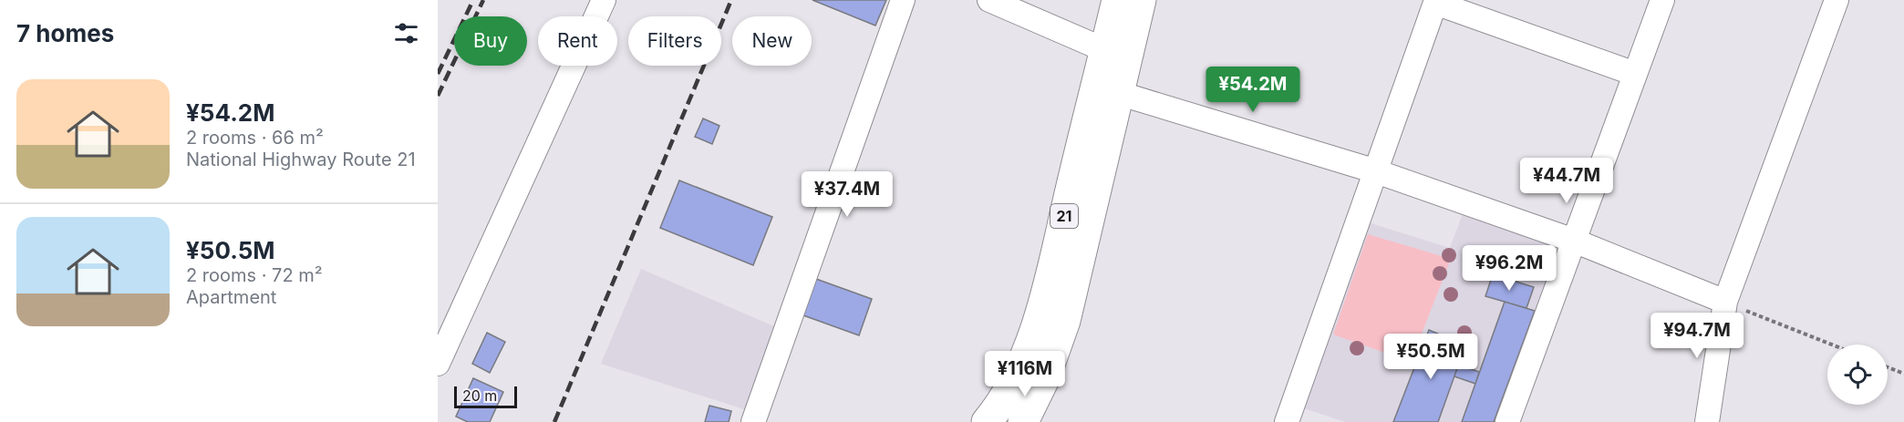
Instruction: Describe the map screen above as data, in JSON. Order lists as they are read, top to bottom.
{
  "streets": {
    "highway": ["21"]
  },
  "scale_bar": "20 m",
  "page": {
    "heading": "7 homes",
    "chip": [
      "Buy",
      "Rent",
      "Filters",
      "New"
    ],
    "list": [
      {
        "name": "¥54.2M",
        "note": "2 rooms · 66 m² · National Highway Route 21"
      },
      {
        "name": "¥50.5M",
        "note": "2 rooms · 72 m² · Apartment"
      }
    ],
    "price": [
      "¥54.2M",
      "¥44.7M",
      "¥37.4M",
      "¥96.2M",
      "¥94.7M",
      "¥50.5M",
      "¥116M"
    ],
    "scale": "20 m"
  }
}
